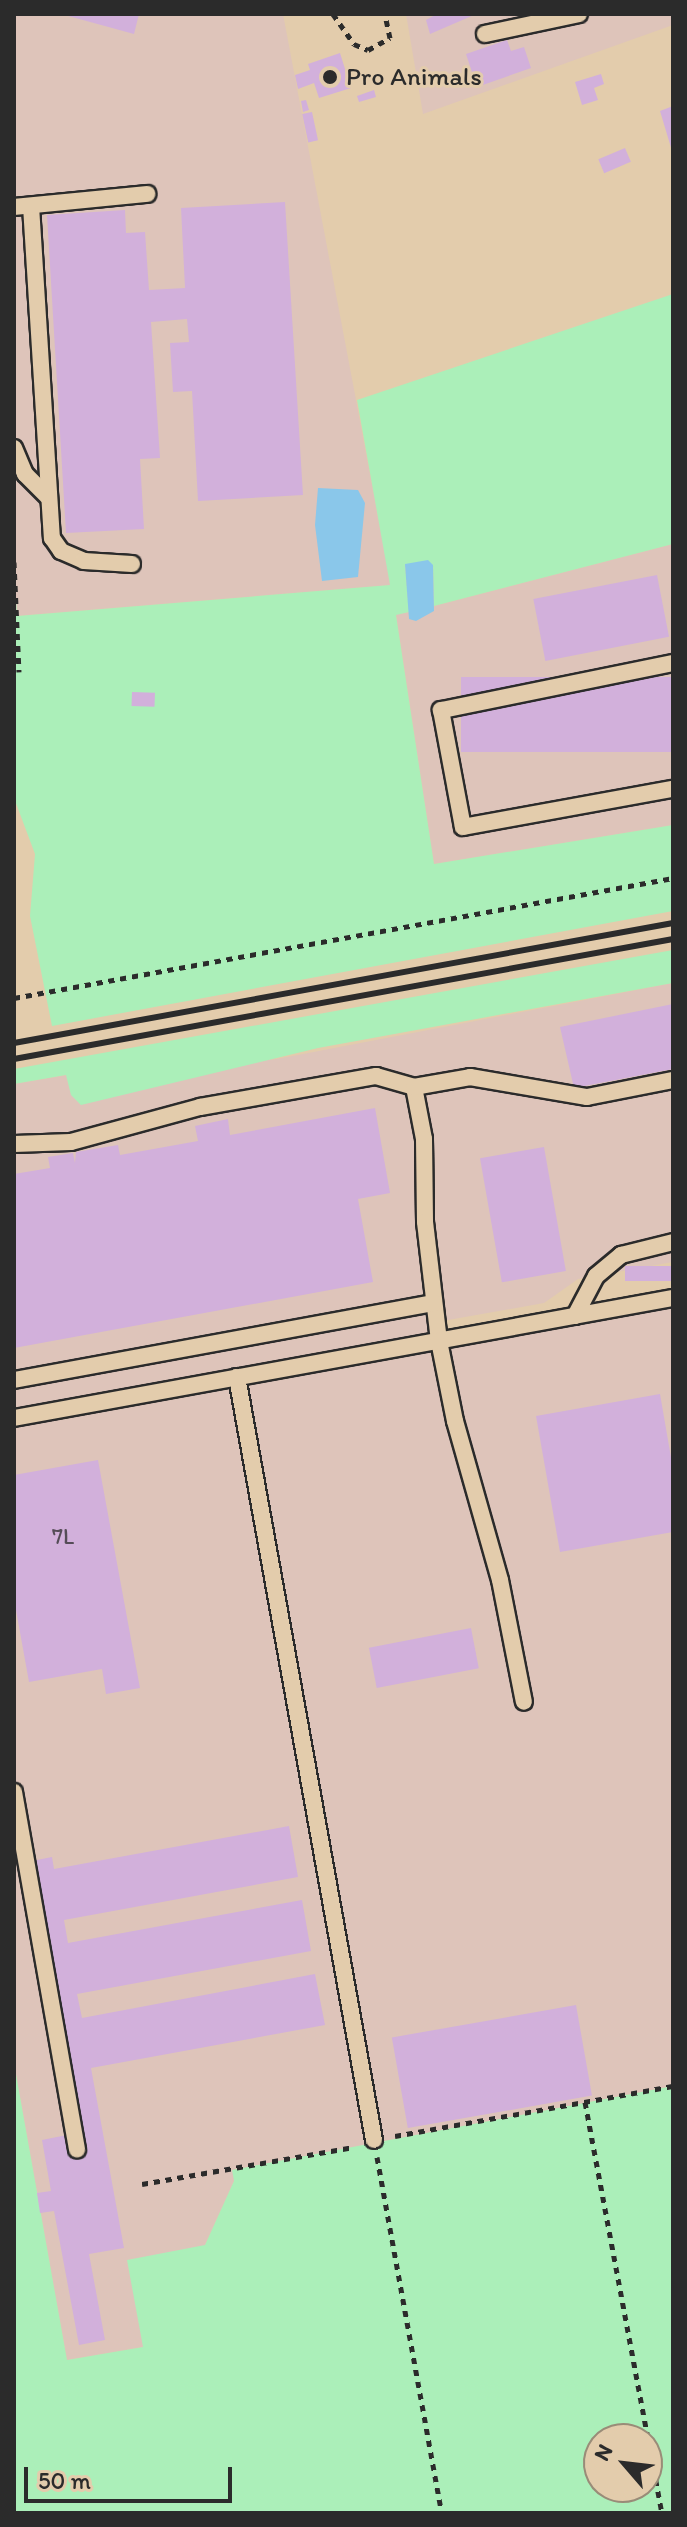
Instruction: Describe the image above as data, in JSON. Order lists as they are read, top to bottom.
{
  "places": ["Pro Animals"],
  "house_numbers": ["7L"],
  "scale_bar": "50 m",
  "north": "top left"
}
